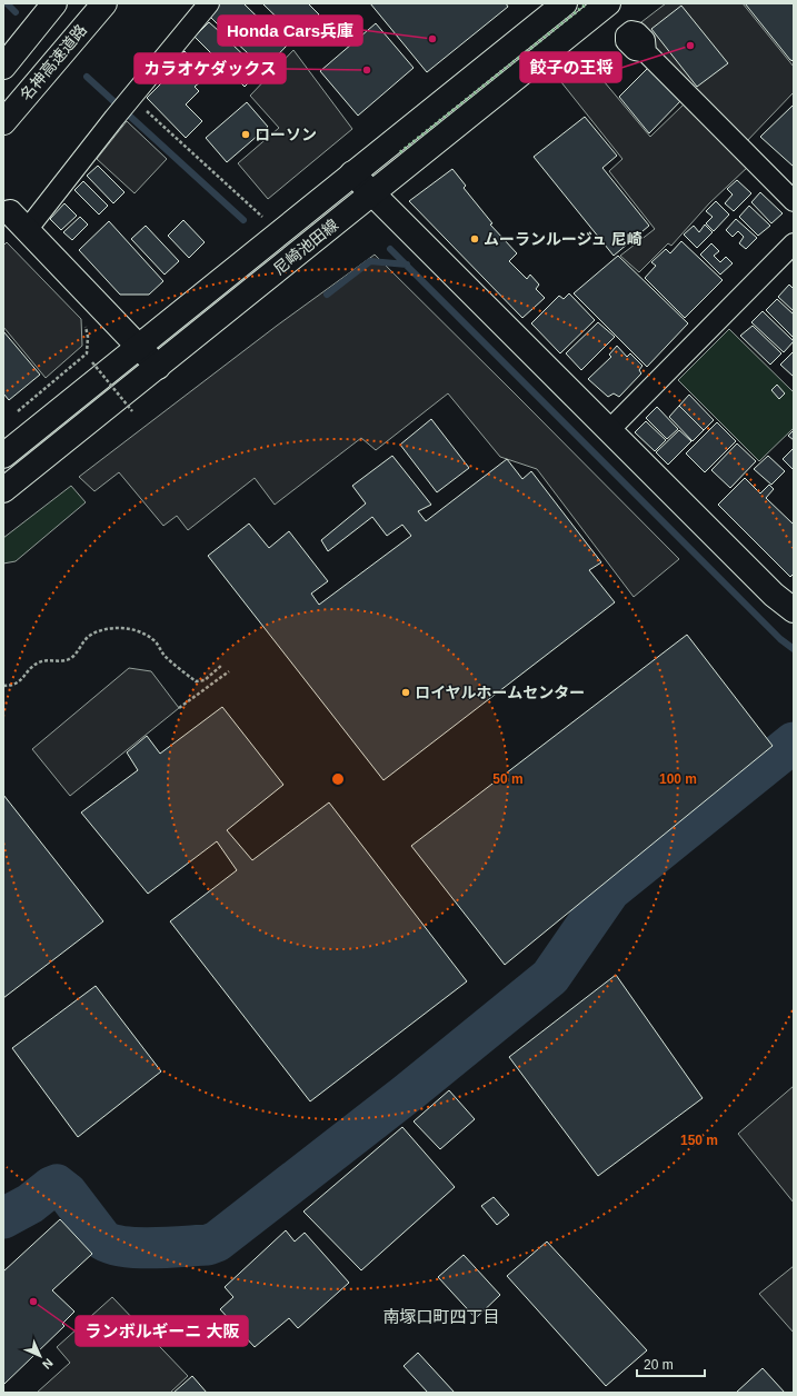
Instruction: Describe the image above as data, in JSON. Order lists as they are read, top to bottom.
{
  "streets": {
    "main road": ["名神高速道路", "尼崎池田線"]
  },
  "districts": ["南塚口町四丁目"],
  "places": [
    "Honda Cars兵庫",
    "餃子の王将",
    "カラオケダックス",
    "ローソン",
    "ムーランルージュ 尼崎",
    "ロイヤルホームセンター",
    "ランボルギーニ 大阪"
  ],
  "scale_bar": "20 m",
  "north": "bottom right",
  "rings": ["50 m", "100 m", "150 m"]
}
